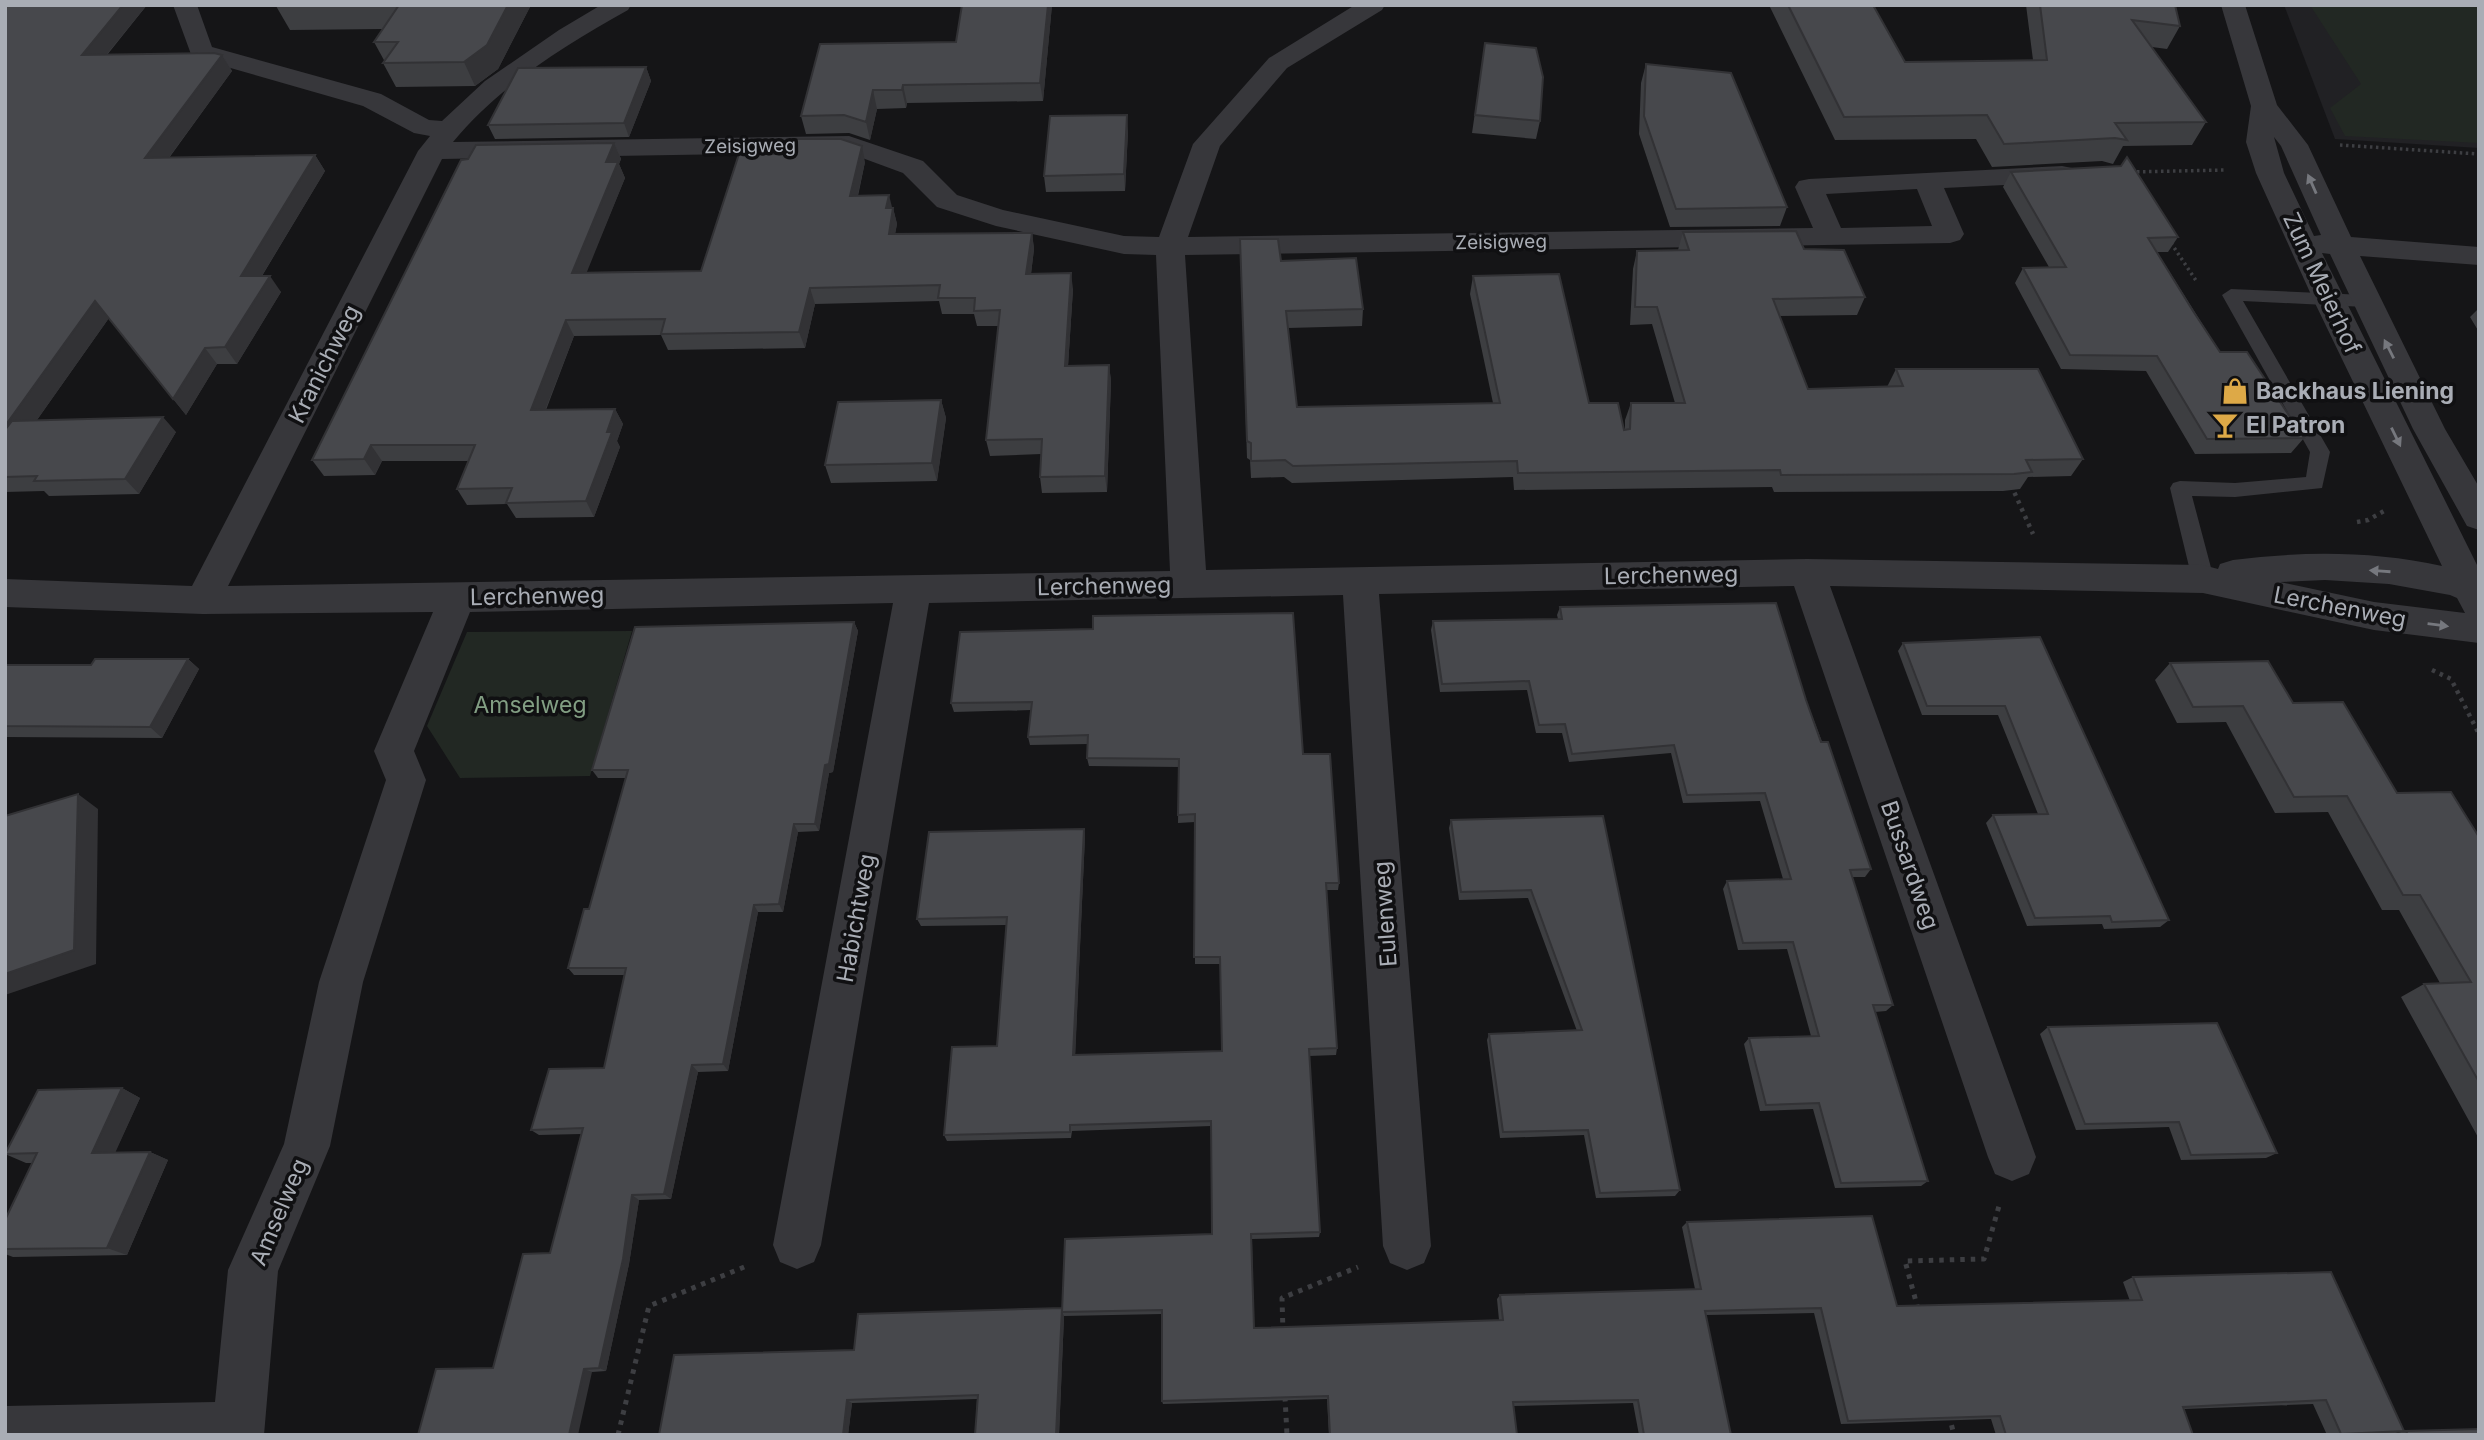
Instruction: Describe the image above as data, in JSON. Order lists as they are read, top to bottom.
{
  "streets": {
    "street": [
      "Zeisigweg",
      "Zum Meierhof",
      "Kranichweg",
      "Lerchenweg",
      "Bussardweg",
      "Eulenweg",
      "Habichtweg",
      "Amselweg"
    ]
  },
  "crossings": [
    ["Zeisigweg", "Kranichweg"],
    ["Zum Meierhof", "Lerchenweg"],
    ["Kranichweg", "Lerchenweg"],
    ["Lerchenweg", "Bussardweg"],
    ["Lerchenweg", "Eulenweg"],
    ["Lerchenweg", "Habichtweg"],
    ["Lerchenweg", "Amselweg"]
  ],
  "parks": ["Amselweg"],
  "places": {
    "shop": ["Backhaus Liening"],
    "bar": ["El Patron"]
  }
}
